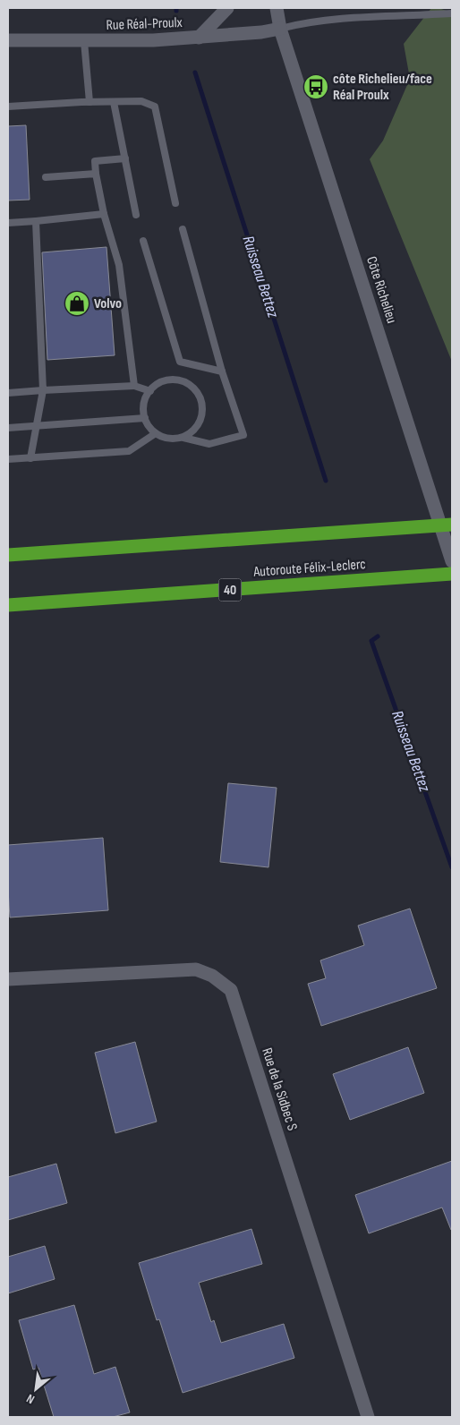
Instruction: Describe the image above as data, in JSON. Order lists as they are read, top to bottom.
{
  "streets": {
    "highway": ["Autoroute Félix-Leclerc", "40"],
    "street": ["Rue Réal-Proulx", "Côte Richelieu", "Rue de la Sidbec S"]
  },
  "crossings": [
    ["Rue Réal-Proulx", "Côte Richelieu"]
  ],
  "water": ["Ruisseau Bettez"],
  "places": {
    "bus stop": ["côte Richelieu/face Réal Proulx"],
    "shop": ["Volvo"]
  },
  "north": "bottom left"
}
